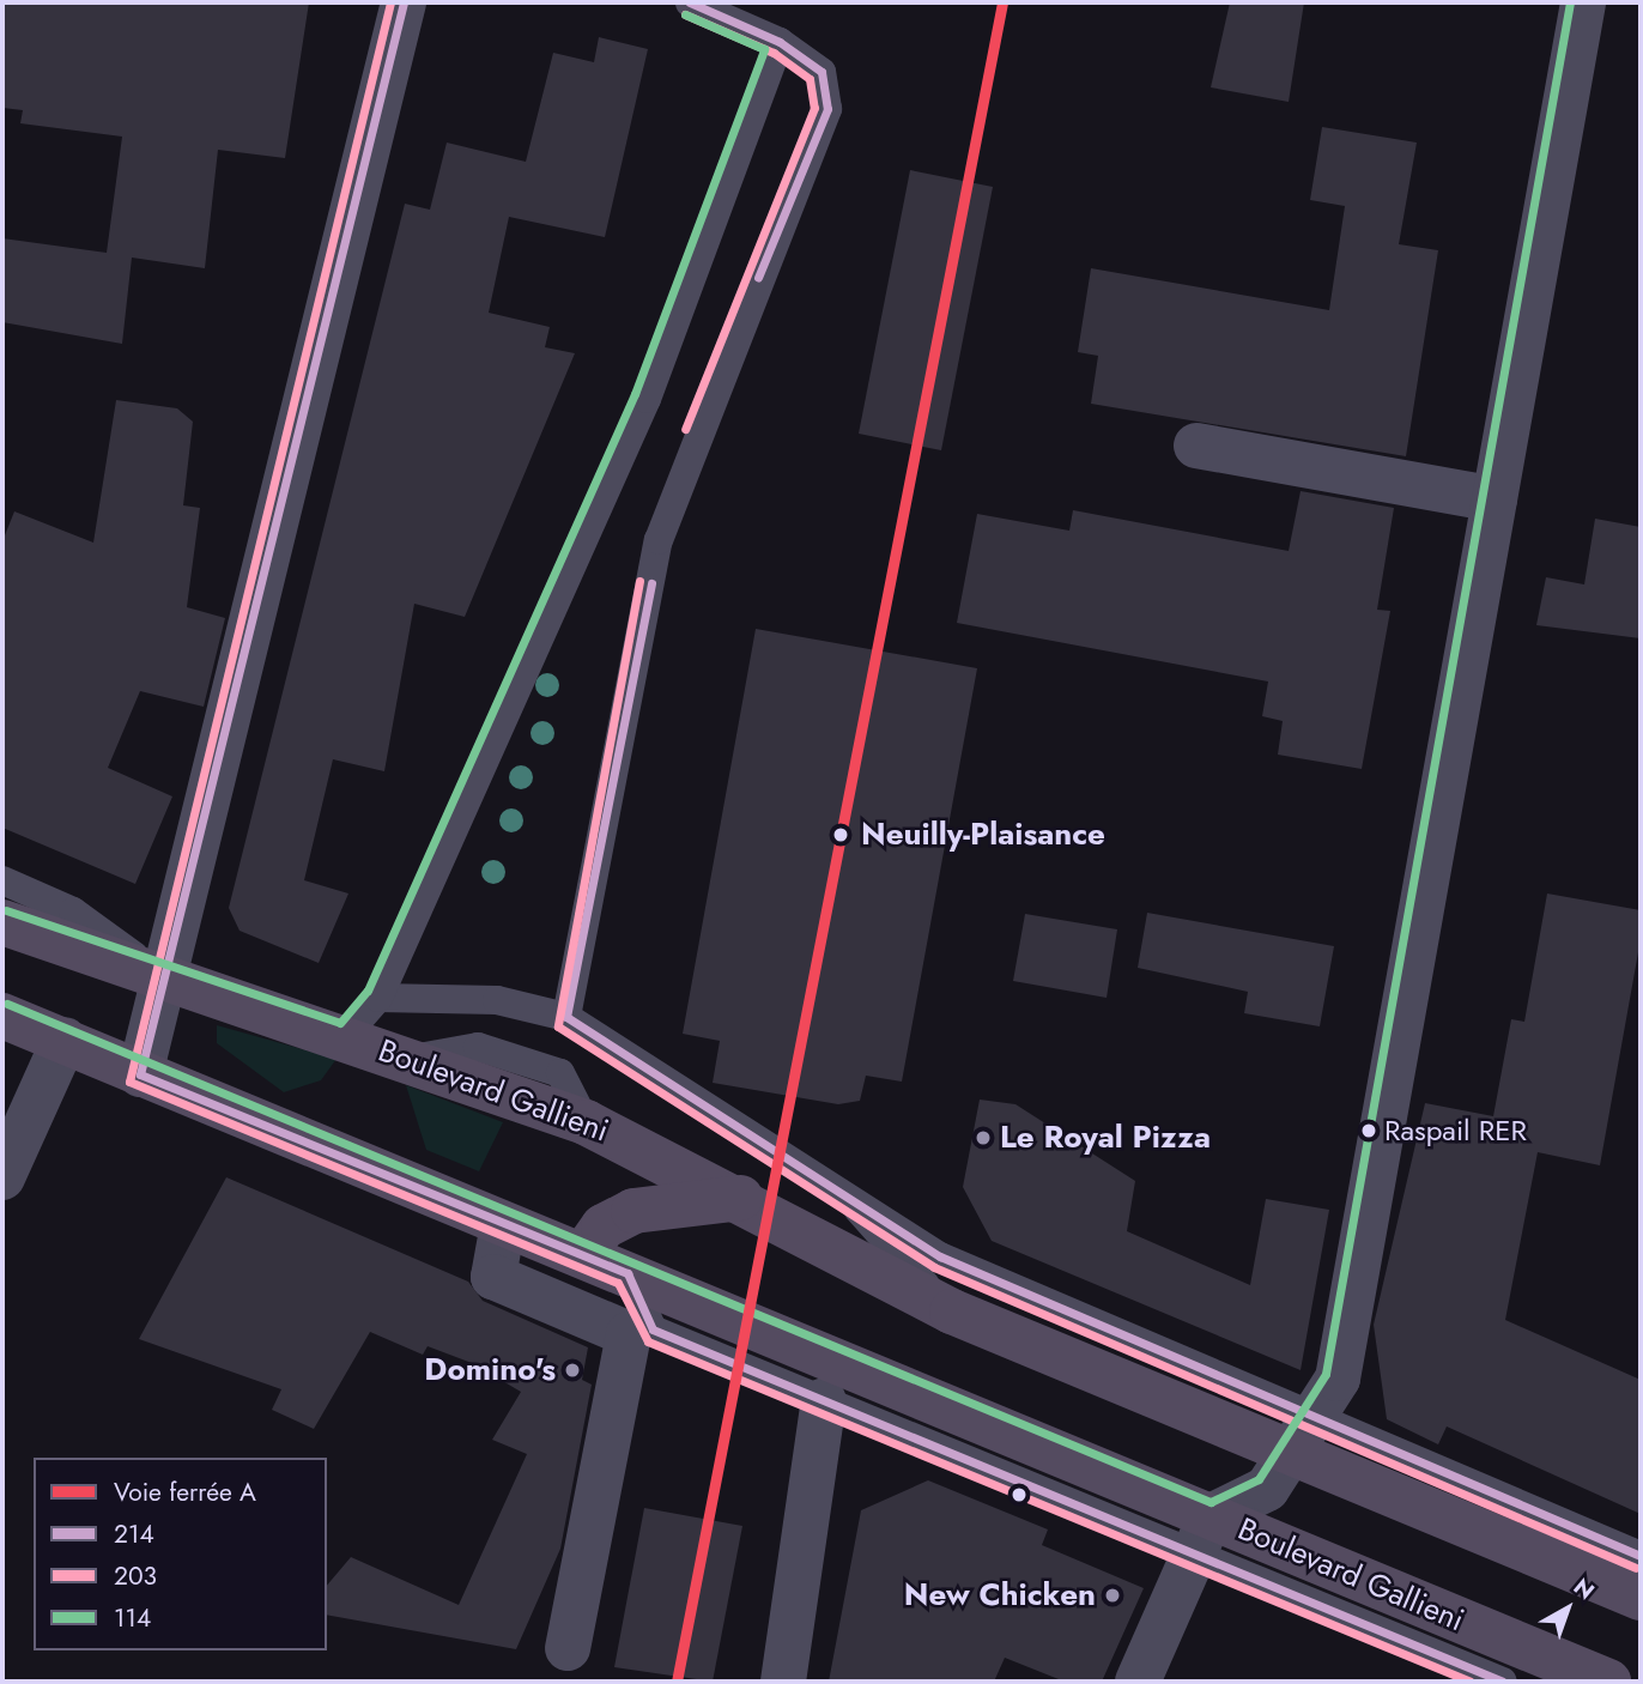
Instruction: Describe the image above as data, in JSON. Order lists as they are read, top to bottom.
{
  "streets": {
    "main road": ["Boulevard Gallieni"]
  },
  "places": [
    "Neuilly-Plaisance",
    "Raspail RER",
    "Le Royal Pizza",
    "Domino's",
    "New Chicken"
  ],
  "lines": [
    "rail line A",
    "transit line 214",
    "transit line 203",
    "transit line 114"
  ],
  "legend": [
    "Voie ferrée A",
    "214",
    "203",
    "114"
  ],
  "north": "top right"
}
